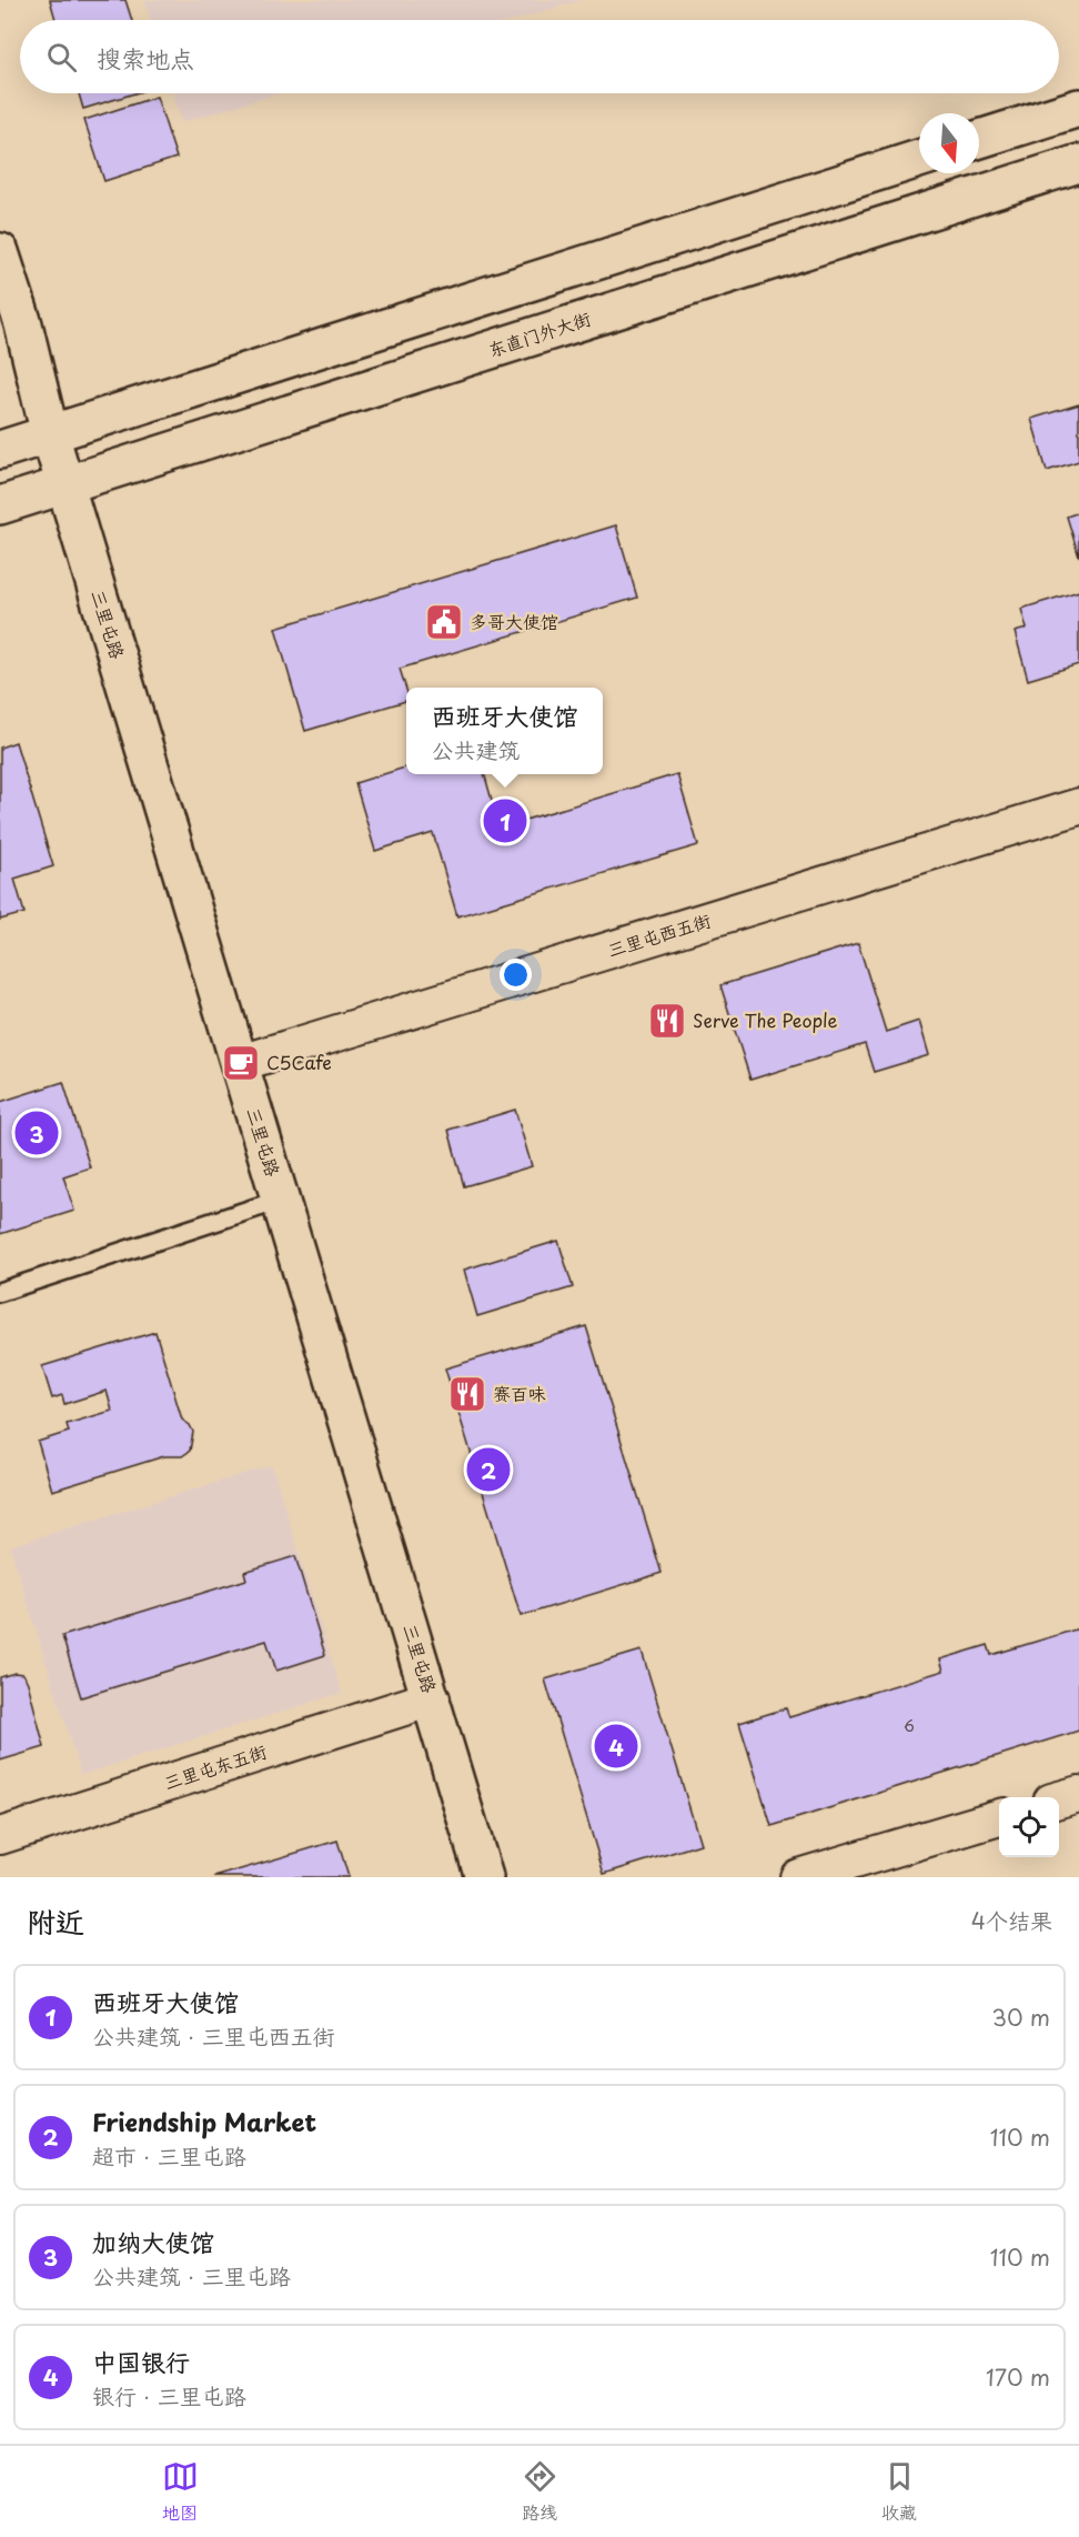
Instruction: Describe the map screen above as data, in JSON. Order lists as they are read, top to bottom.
{
  "streets": {
    "main road": ["东直门外大街", "三里屯路"],
    "street": ["三里屯西五街", "三里屯东五街"]
  },
  "crossings": [
    ["东直门外大街", "三里屯路"],
    ["三里屯路", "三里屯西五街"],
    ["三里屯路", "三里屯东五街"]
  ],
  "places": {
    "public building": ["多哥大使馆"],
    "restaurant": ["Serve The People", "赛百味"],
    "cafe": ["C5Cafe"]
  },
  "house_numbers": ["6"],
  "north": "bottom",
  "page": {
    "search": "搜索地点",
    "popup": ["西班牙大使馆", "公共建筑"],
    "pins": [
      "1",
      "3",
      "2",
      "4"
    ],
    "heading": ["附近", "4个结果"],
    "list": [
      {
        "mark": "1",
        "name": "西班牙大使馆",
        "note": "公共建筑 · 三里屯西五街",
        "value": "30 m"
      },
      {
        "mark": "2",
        "name": "Friendship Market",
        "note": "超市 · 三里屯路",
        "value": "110 m"
      },
      {
        "mark": "3",
        "name": "加纳大使馆",
        "note": "公共建筑 · 三里屯路",
        "value": "110 m"
      },
      {
        "mark": "4",
        "name": "中国银行",
        "note": "银行 · 三里屯路",
        "value": "170 m"
      }
    ],
    "nav": ["地图", "路线", "收藏"]
  }
}
